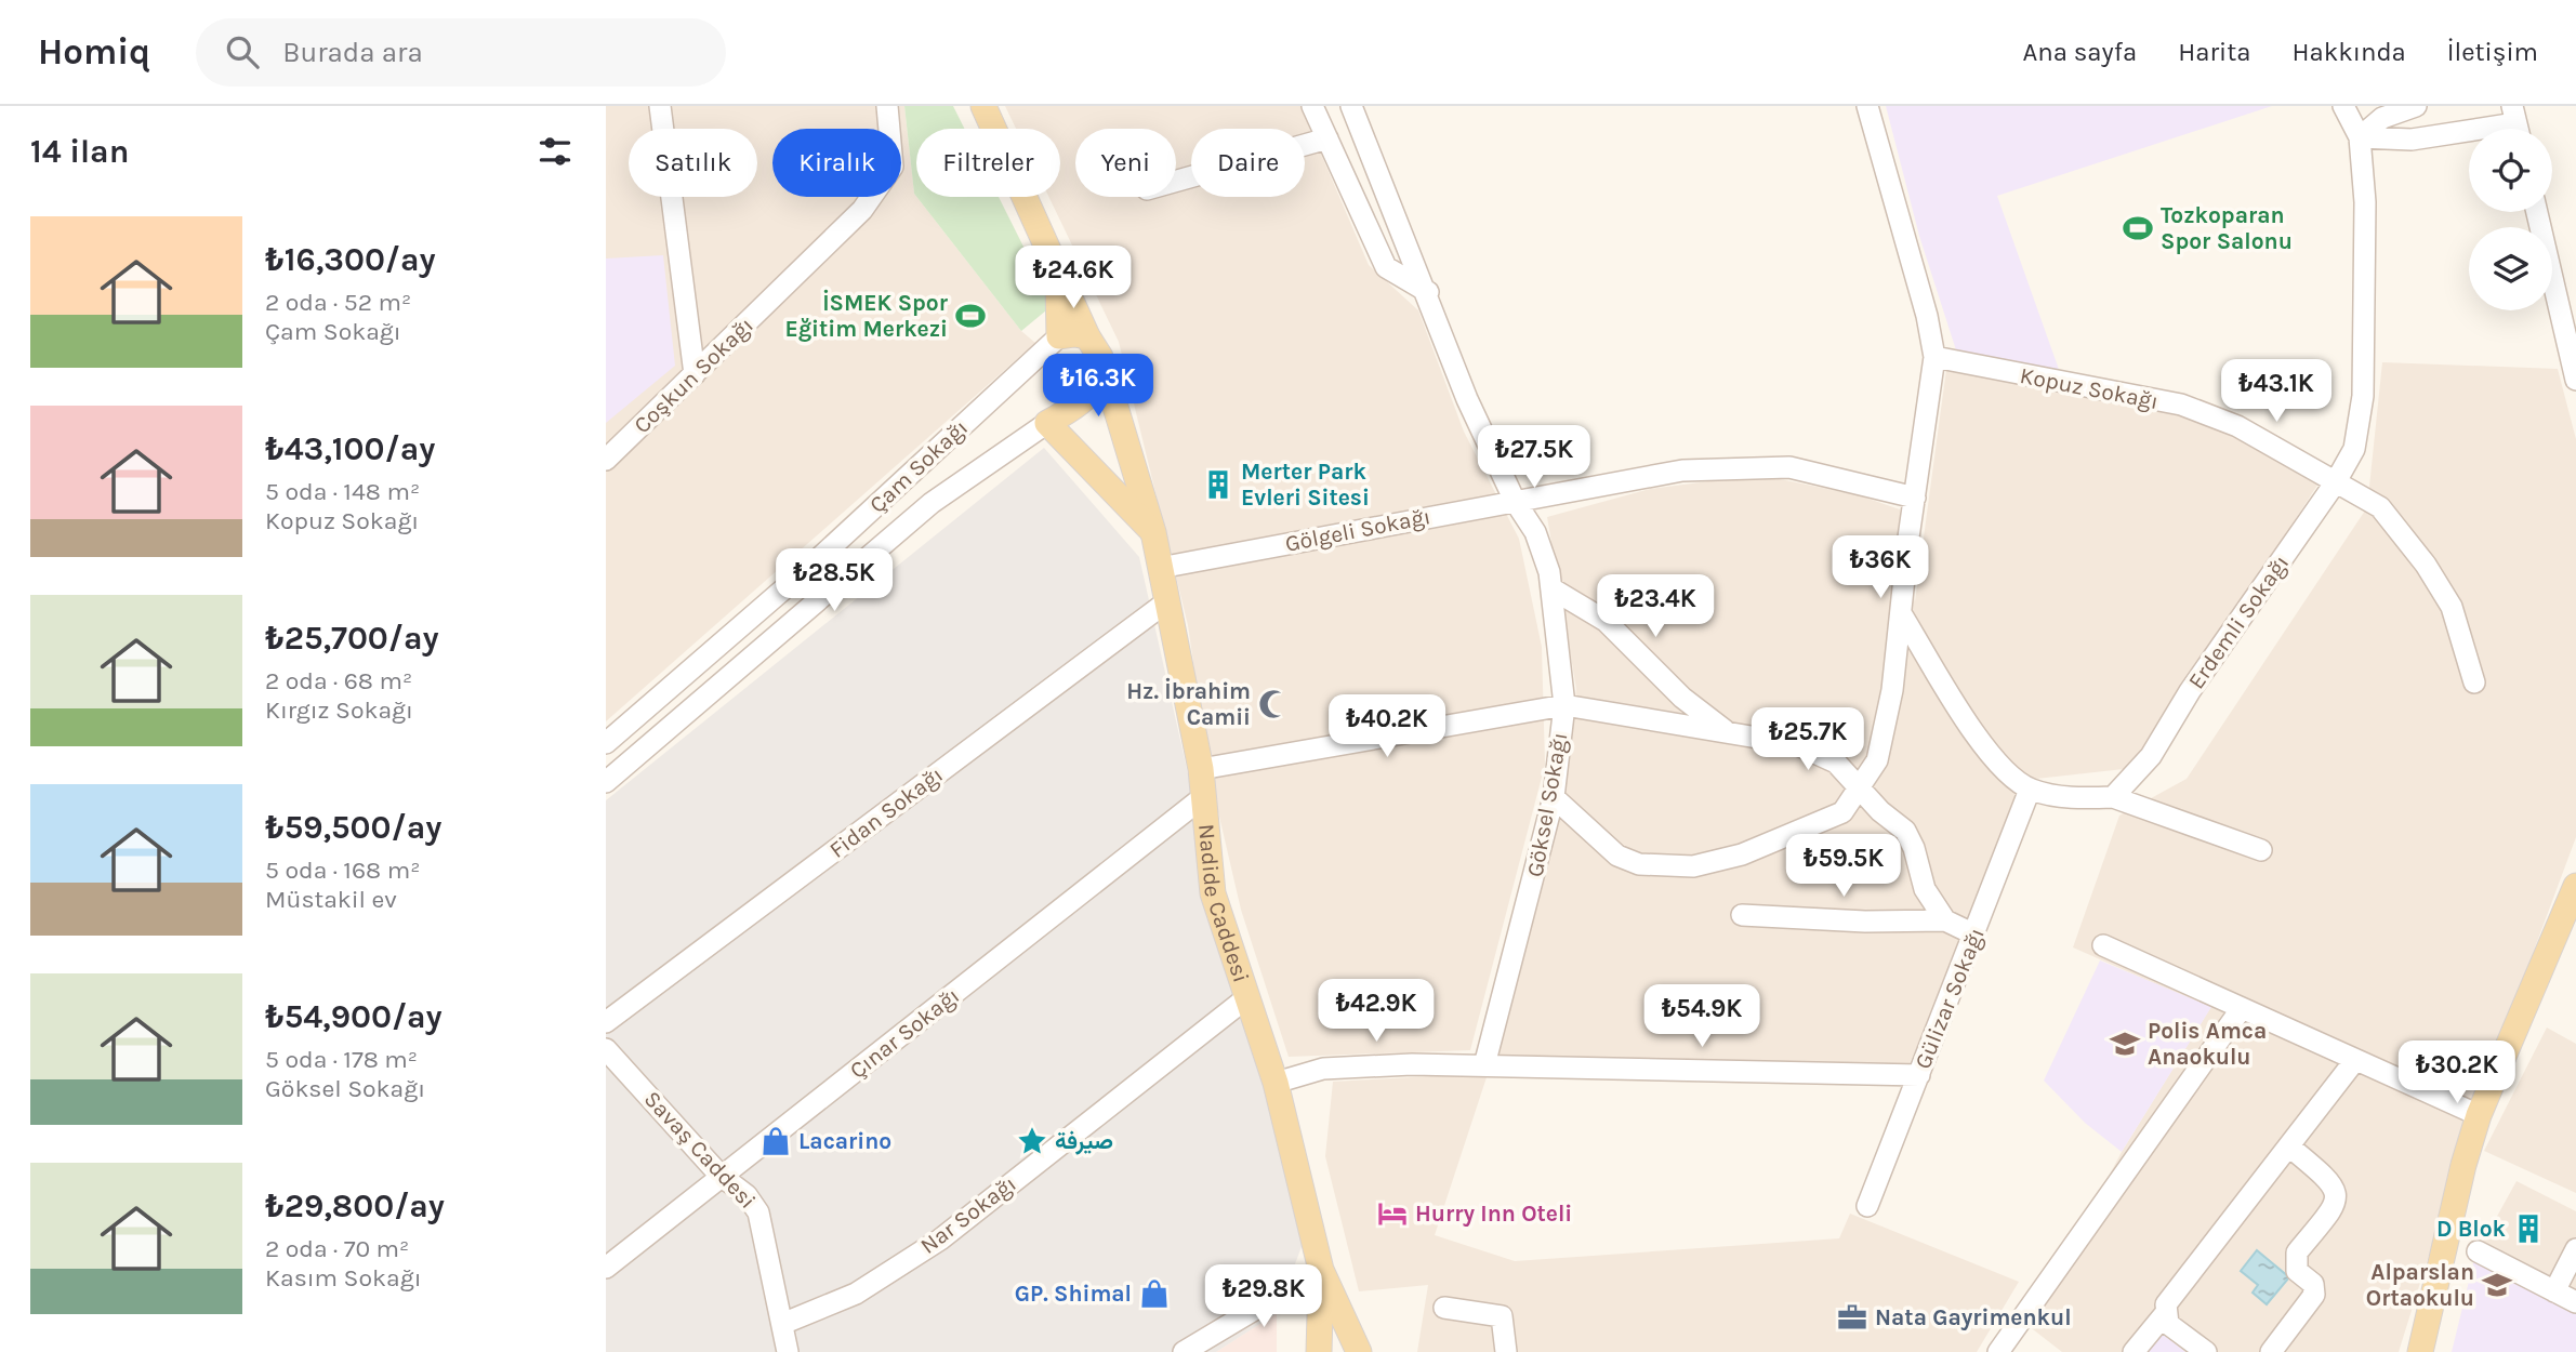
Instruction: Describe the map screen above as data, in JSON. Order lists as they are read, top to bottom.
{
  "streets": {
    "main road": ["Nadide Caddesi"],
    "street": [
      "Coşkun Sokağı",
      "Kopuz Sokağı",
      "Çam Sokağı",
      "Gölgeli Sokağı",
      "Erdemli Sokağı",
      "Göksel Sokağı",
      "Fidan Sokağı",
      "Gülizar Sokağı",
      "Çınar Sokağı",
      "Savaş Caddesi",
      "Nar Sokağı"
    ]
  },
  "crossings": [
    ["Kopuz Sokağı", "Erdemli Sokağı"],
    ["Gölgeli Sokağı", "Göksel Sokağı"],
    ["Gölgeli Sokağı", "Nadide Caddesi"],
    ["Fidan Sokağı", "Nadide Caddesi"],
    ["Nadide Caddesi", "Çınar Sokağı"],
    ["Nadide Caddesi", "Nar Sokağı"],
    ["Çınar Sokağı", "Savaş Caddesi"],
    ["Savaş Caddesi", "Nar Sokağı"]
  ],
  "places": {
    "sports": ["Tozkoparan Spor Salonu", "İSMEK Spor Eğitim Merkezi"],
    "building": ["Merter Park Evleri Sitesi", "D Blok"],
    "mosque": ["Hz. İbrahim Camii"],
    "school or university": ["Polis Amca Anaokulu", "Alparslan Ortaokulu"],
    "shop": ["Lacarino", "GP. Shimal"],
    "place": ["صيرفة"],
    "hotel": ["Hurry Inn Oteli"],
    "office": ["Nata Gayrimenkul"]
  },
  "page": {
    "header": "Homiq",
    "search": "Burada ara",
    "nav": [
      "Ana sayfa",
      "Harita",
      "Hakkında",
      "İletişim"
    ],
    "heading": "14 ilan",
    "chip": [
      "Satılık",
      "Kiralık",
      "Filtreler",
      "Yeni",
      "Daire"
    ],
    "list": [
      {
        "name": "₺16,300/ay",
        "note": "2 oda · 52 m² · Çam Sokağı"
      },
      {
        "name": "₺43,100/ay",
        "note": "5 oda · 148 m² · Kopuz Sokağı"
      },
      {
        "name": "₺25,700/ay",
        "note": "2 oda · 68 m² · Kırgız Sokağı"
      },
      {
        "name": "₺59,500/ay",
        "note": "5 oda · 168 m² · Müstakil ev"
      },
      {
        "name": "₺54,900/ay",
        "note": "5 oda · 178 m² · Göksel Sokağı"
      },
      {
        "name": "₺29,800/ay",
        "note": "2 oda · 70 m² · Kasım Sokağı"
      }
    ],
    "price": [
      "₺24.6K",
      "₺16.3K",
      "₺43.1K",
      "₺27.5K",
      "₺36K",
      "₺28.5K",
      "₺23.4K",
      "₺40.2K",
      "₺25.7K",
      "₺59.5K",
      "₺42.9K",
      "₺54.9K",
      "₺30.2K",
      "₺29.8K"
    ]
  }
}
